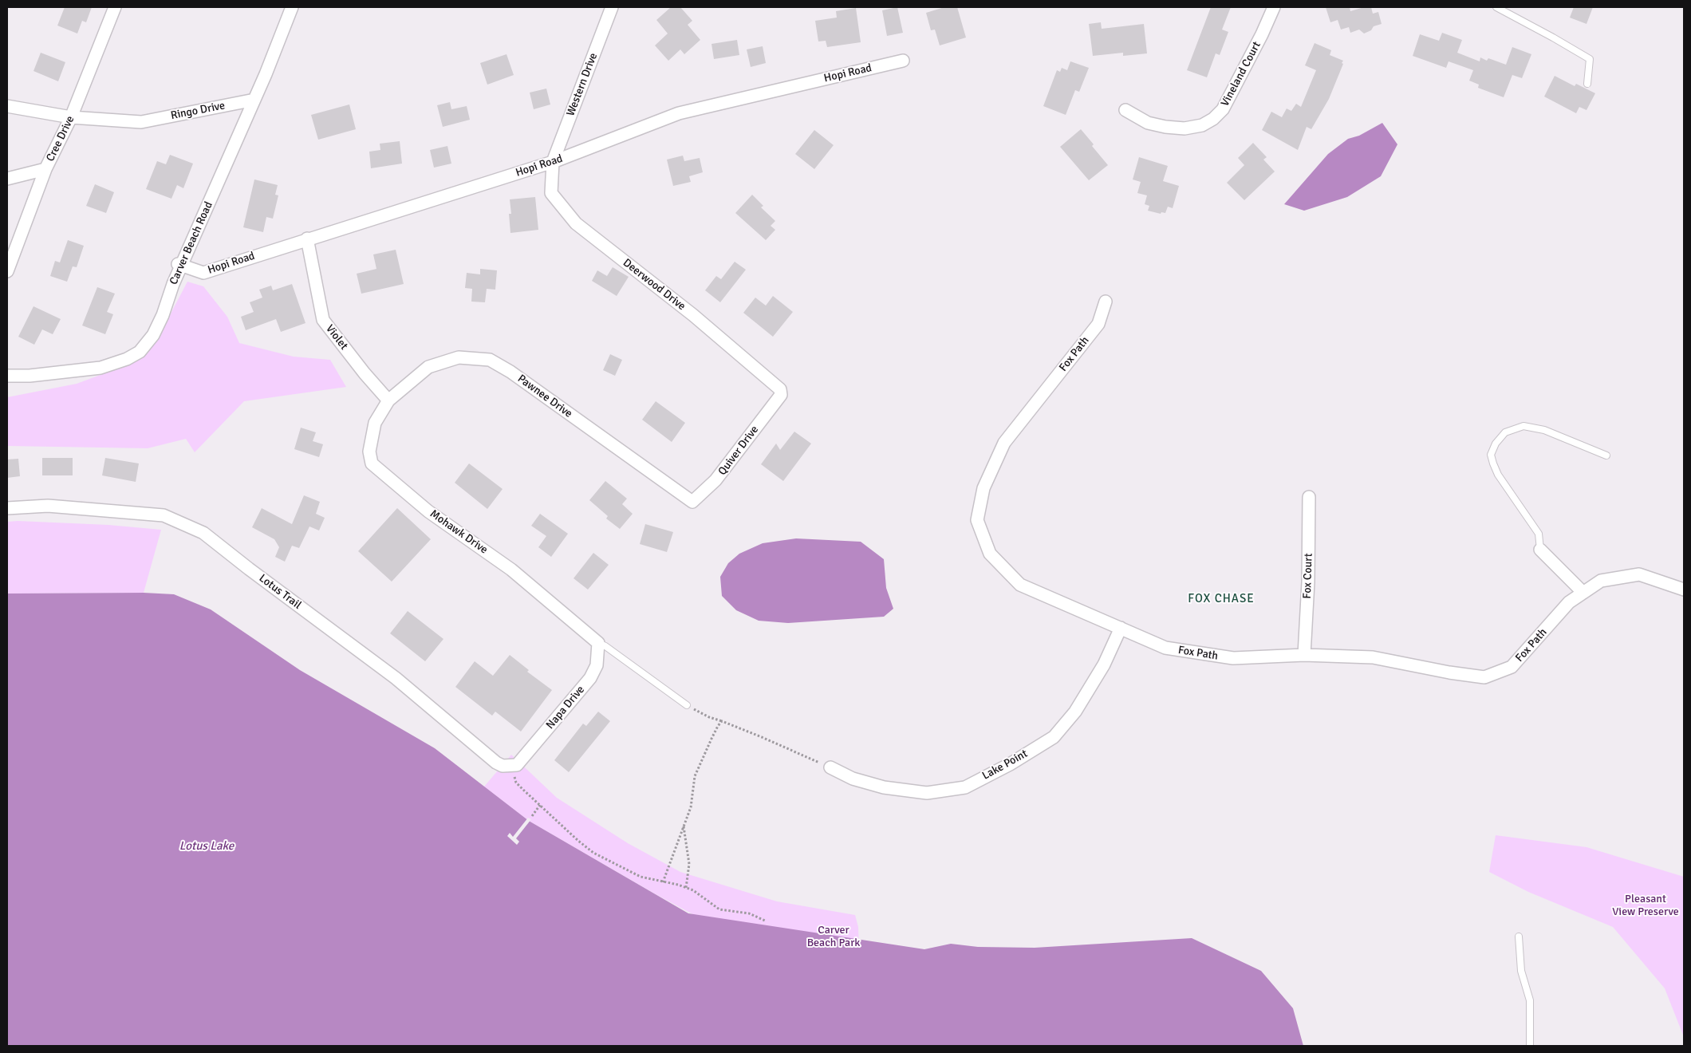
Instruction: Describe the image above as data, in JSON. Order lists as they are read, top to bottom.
{
  "streets": {
    "street": [
      "Hopi Road",
      "Vineland Court",
      "Western Drive",
      "Ringo Drive",
      "Cree Drive",
      "Carver Beach Road",
      "Deerwood Drive",
      "Violet",
      "Fox Path",
      "Pawnee Drive",
      "Quiver Drive",
      "Mohawk Drive",
      "Fox Court",
      "Lotus Trail",
      "Napa Drive",
      "Lake Point"
    ]
  },
  "crossings": [
    ["Hopi Road", "Western Drive"],
    ["Hopi Road", "Carver Beach Road"],
    ["Hopi Road", "Deerwood Drive"],
    ["Hopi Road", "Violet"],
    ["Western Drive", "Deerwood Drive"],
    ["Ringo Drive", "Cree Drive"],
    ["Ringo Drive", "Carver Beach Road"],
    ["Deerwood Drive", "Quiver Drive"],
    ["Violet", "Pawnee Drive"],
    ["Violet", "Mohawk Drive"],
    ["Fox Path", "Fox Court"],
    ["Fox Path", "Lake Point"],
    ["Pawnee Drive", "Quiver Drive"],
    ["Pawnee Drive", "Mohawk Drive"],
    ["Mohawk Drive", "Napa Drive"],
    ["Lotus Trail", "Napa Drive"]
  ],
  "districts": ["FOX CHASE"],
  "water": ["Lotus Lake"],
  "parks": ["Pleasant View Preserve", "Carver Beach Park"]
}
